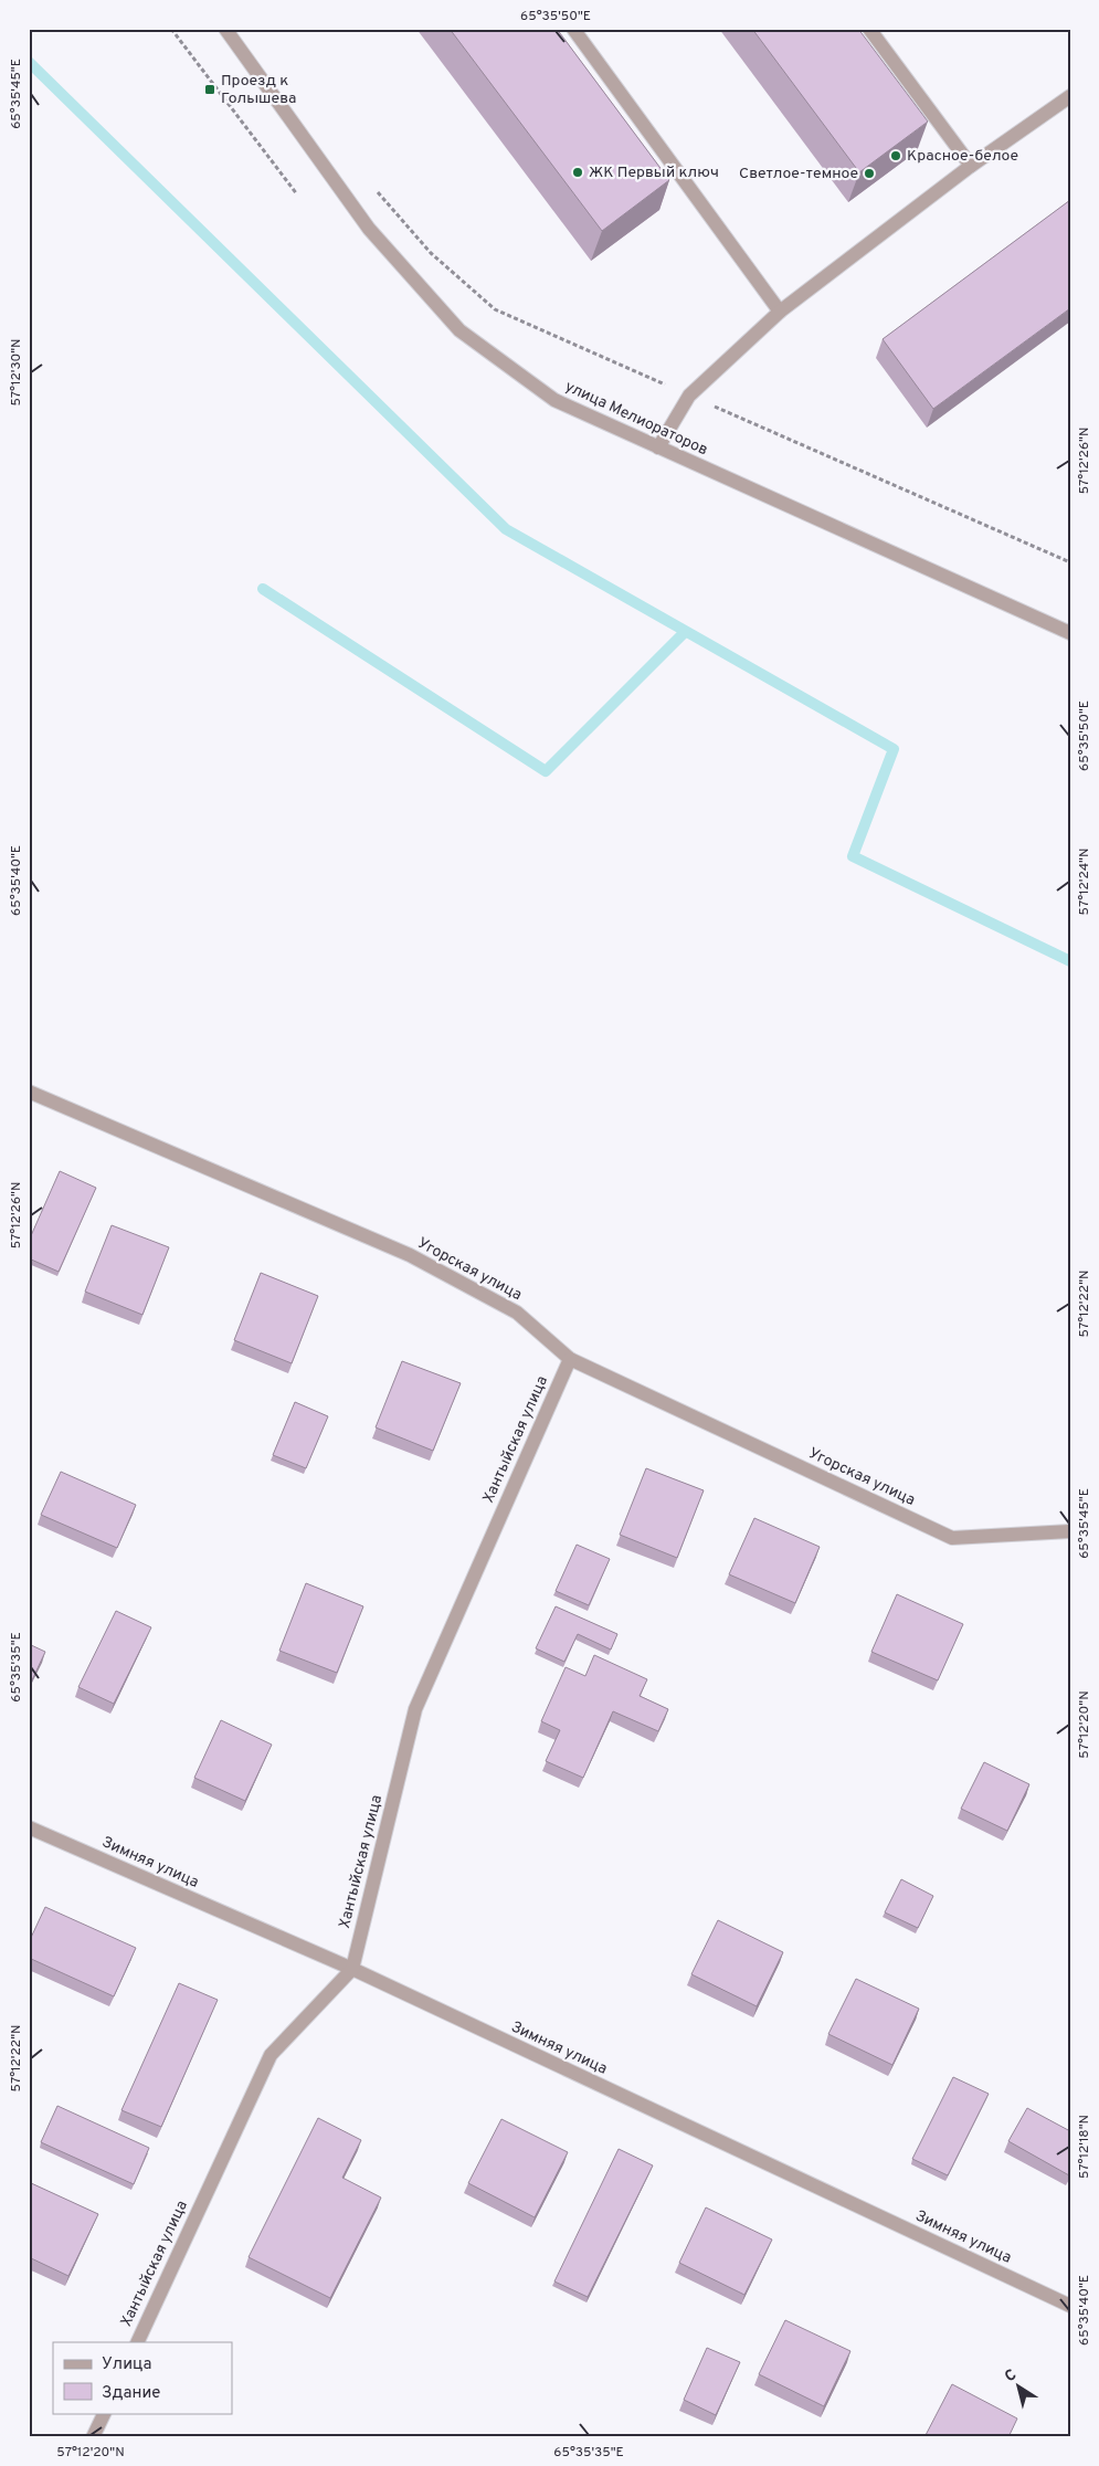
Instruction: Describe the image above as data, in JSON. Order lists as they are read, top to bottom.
{
  "streets": {
    "street": [
      "улица Мелиораторов",
      "Угорская улица",
      "Хантыйская улица",
      "Зимняя улица"
    ]
  },
  "crossings": [
    ["Угорская улица", "Хантыйская улица"],
    ["Хантыйская улица", "Зимняя улица"]
  ],
  "places": {
    "transit": ["Проезд к Голышева"],
    "other": ["Красное-белое", "ЖК Первый ключ", "Светлое-темное"]
  },
  "legend": ["Улица", "Здание"],
  "north": "top left",
  "coordinates": [
    "65°35'50\"E",
    "65°35'45\"E",
    "57°12'30\"N",
    "57°12'26\"N",
    "65°35'40\"E",
    "57°12'24\"N",
    "57°12'22\"N",
    "65°35'35\"E",
    "57°12'20\"N",
    "57°12'18\"N"
  ]
}
